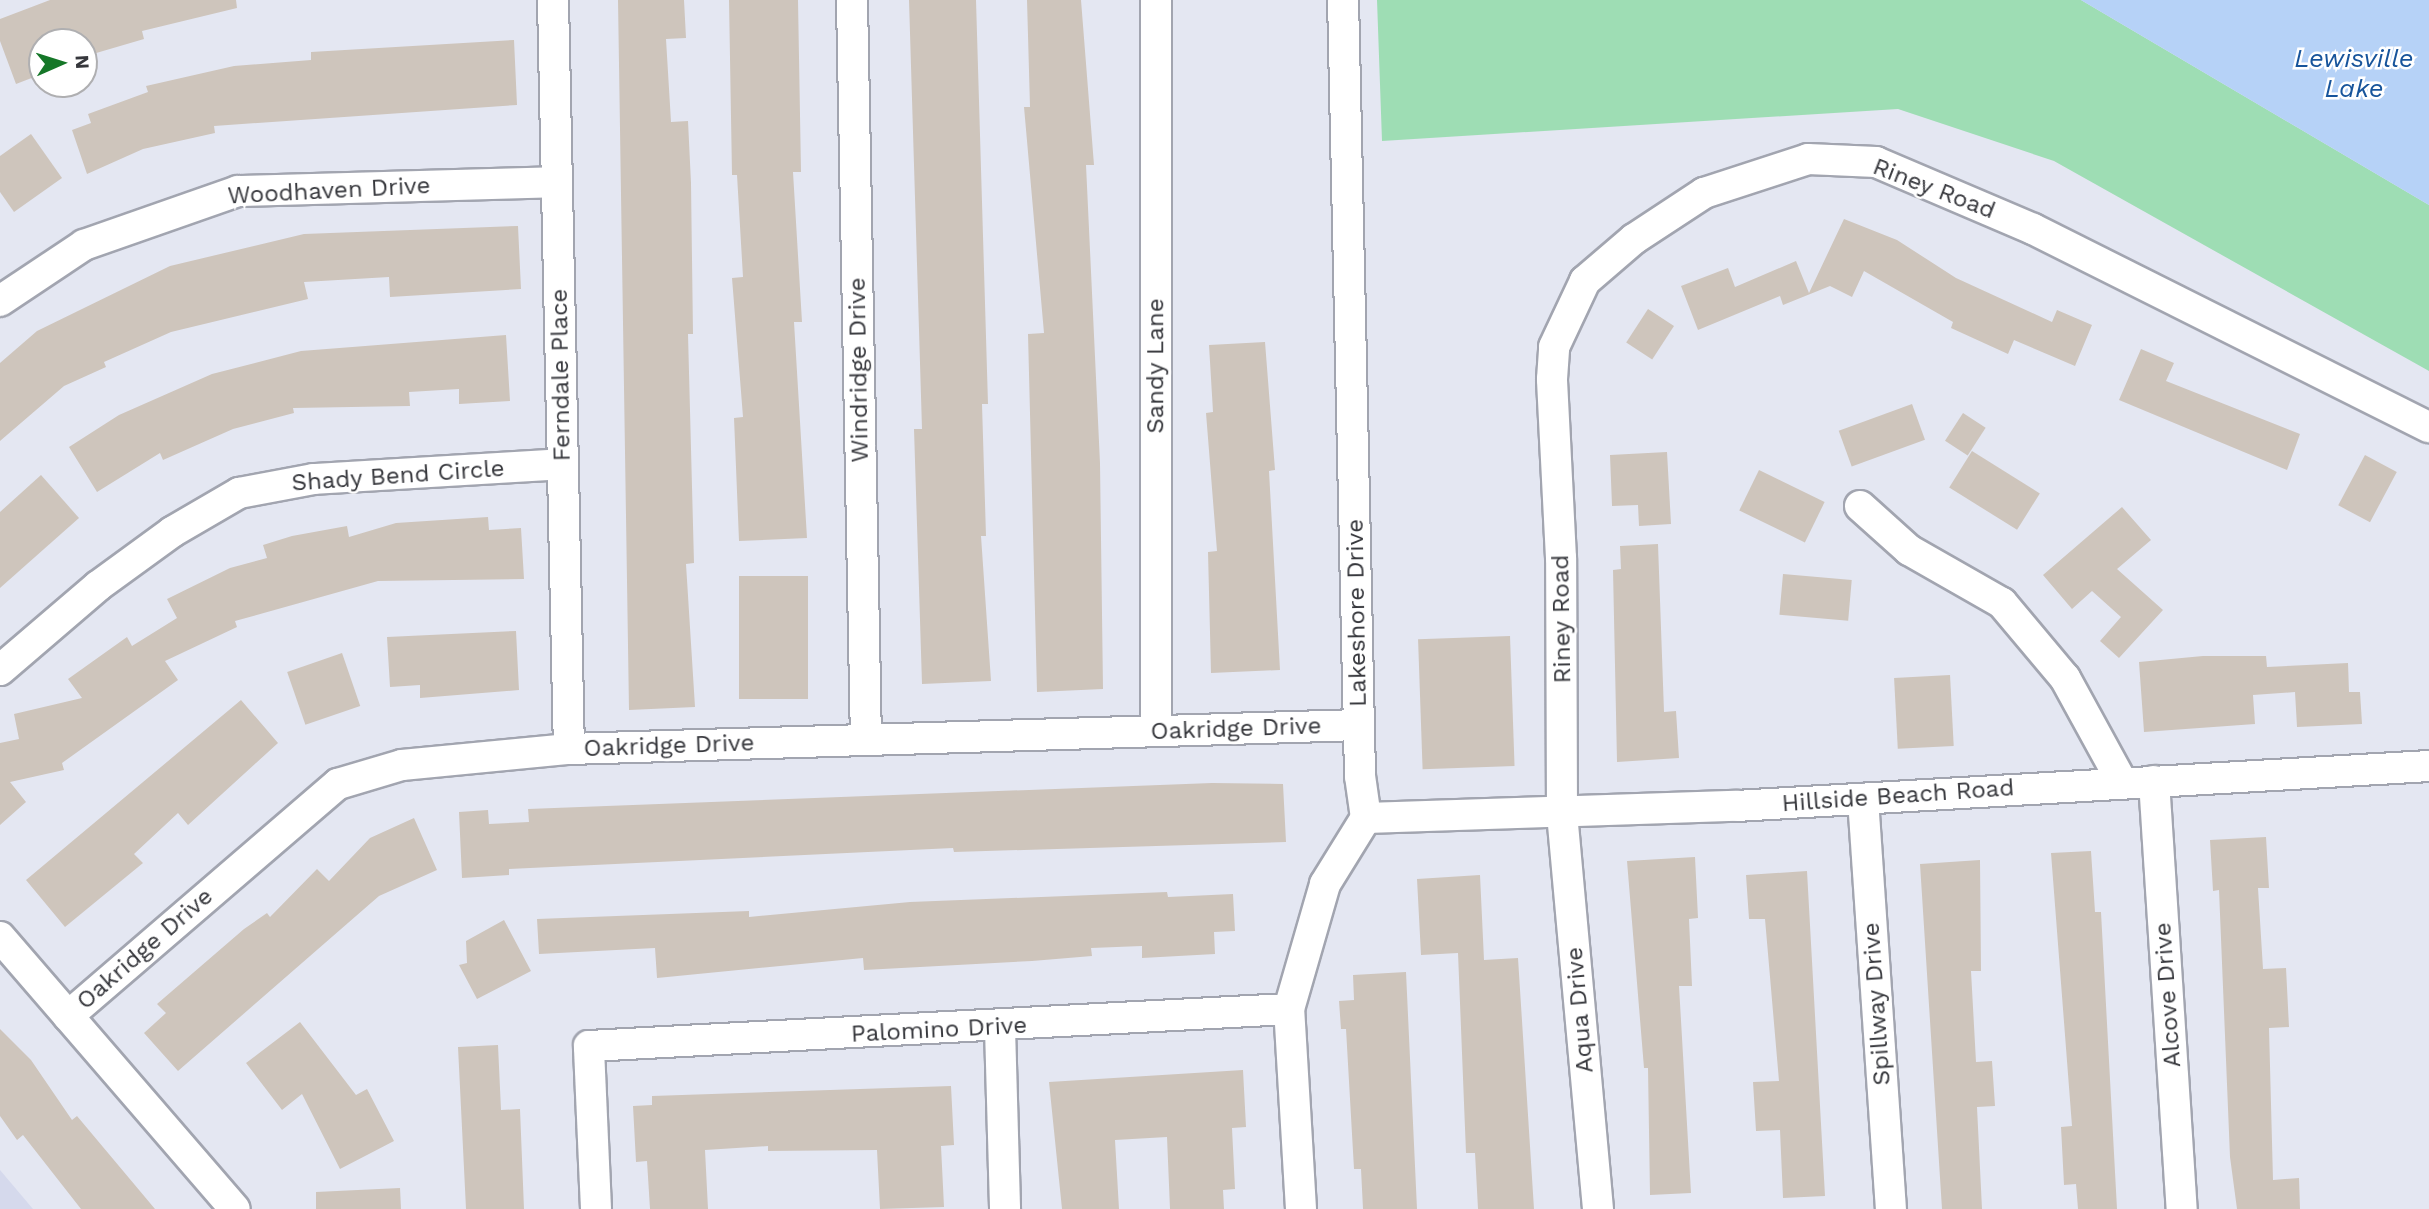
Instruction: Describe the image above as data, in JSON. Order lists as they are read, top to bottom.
{
  "streets": {
    "street": [
      "Riney Road",
      "Woodhaven Drive",
      "Sandy Lane",
      "Windridge Drive",
      "Ferndale Place",
      "Shady Bend Circle",
      "Lakeshore Drive",
      "Oakridge Drive",
      "Hillside Beach Road",
      "Alcove Drive",
      "Spillway Drive",
      "Aqua Drive",
      "Palomino Drive"
    ]
  },
  "crossings": [
    ["Riney Road", "Hillside Beach Road"],
    ["Riney Road", "Aqua Drive"],
    ["Woodhaven Drive", "Ferndale Place"],
    ["Sandy Lane", "Oakridge Drive"],
    ["Windridge Drive", "Oakridge Drive"],
    ["Ferndale Place", "Shady Bend Circle"],
    ["Ferndale Place", "Oakridge Drive"],
    ["Lakeshore Drive", "Oakridge Drive"],
    ["Lakeshore Drive", "Hillside Beach Road"],
    ["Hillside Beach Road", "Alcove Drive"],
    ["Hillside Beach Road", "Spillway Drive"],
    ["Hillside Beach Road", "Aqua Drive"]
  ],
  "water": ["Lewisville Lake"],
  "north": "right"
}
